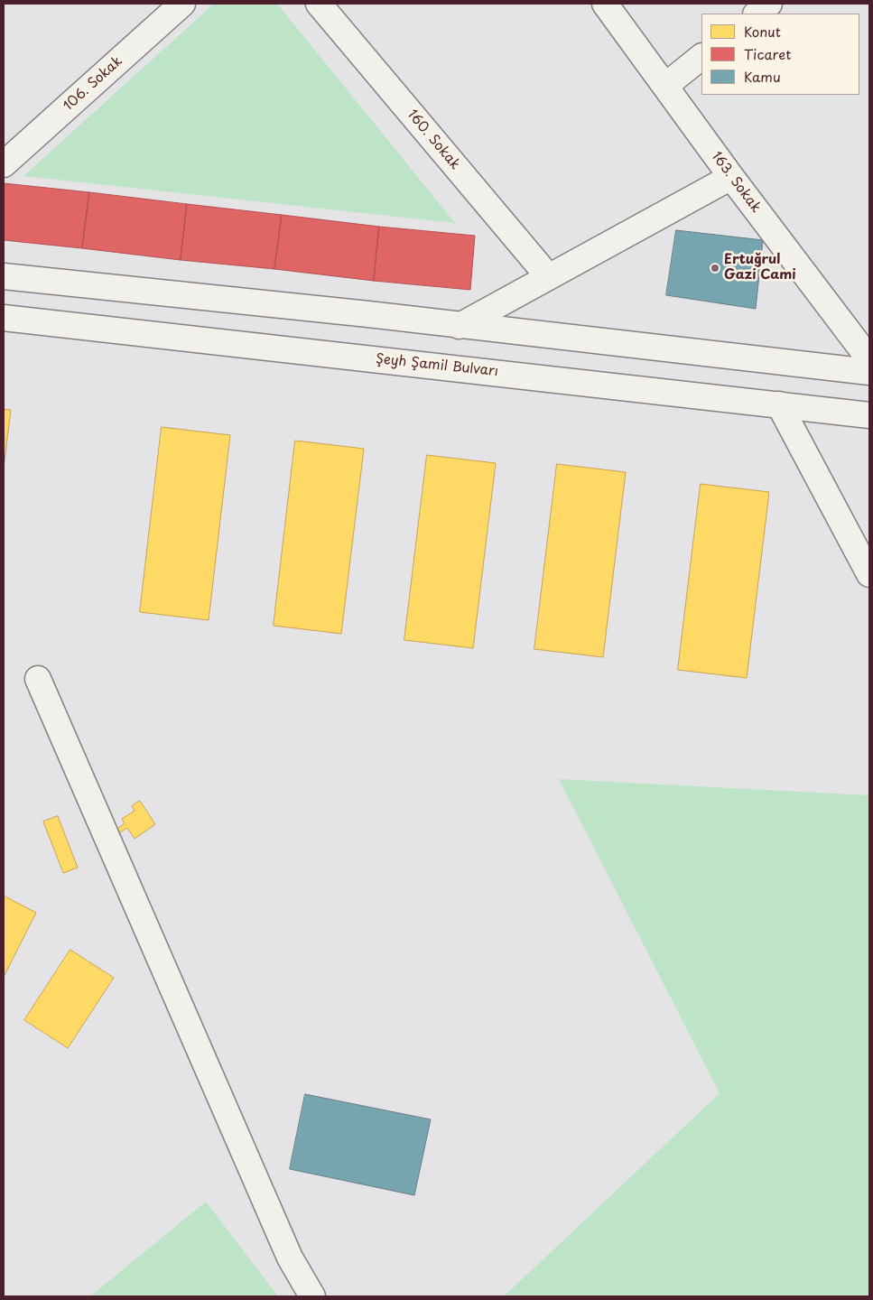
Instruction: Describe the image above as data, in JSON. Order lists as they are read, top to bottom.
{
  "streets": {
    "street": [
      "106. Sokak",
      "160. Sokak",
      "163. Sokak",
      "Şeyh Şamil Bulvarı"
    ]
  },
  "places": ["Ertuğrul Gazi Cami"],
  "legend": ["Konut", "Ticaret", "Kamu"]
}
